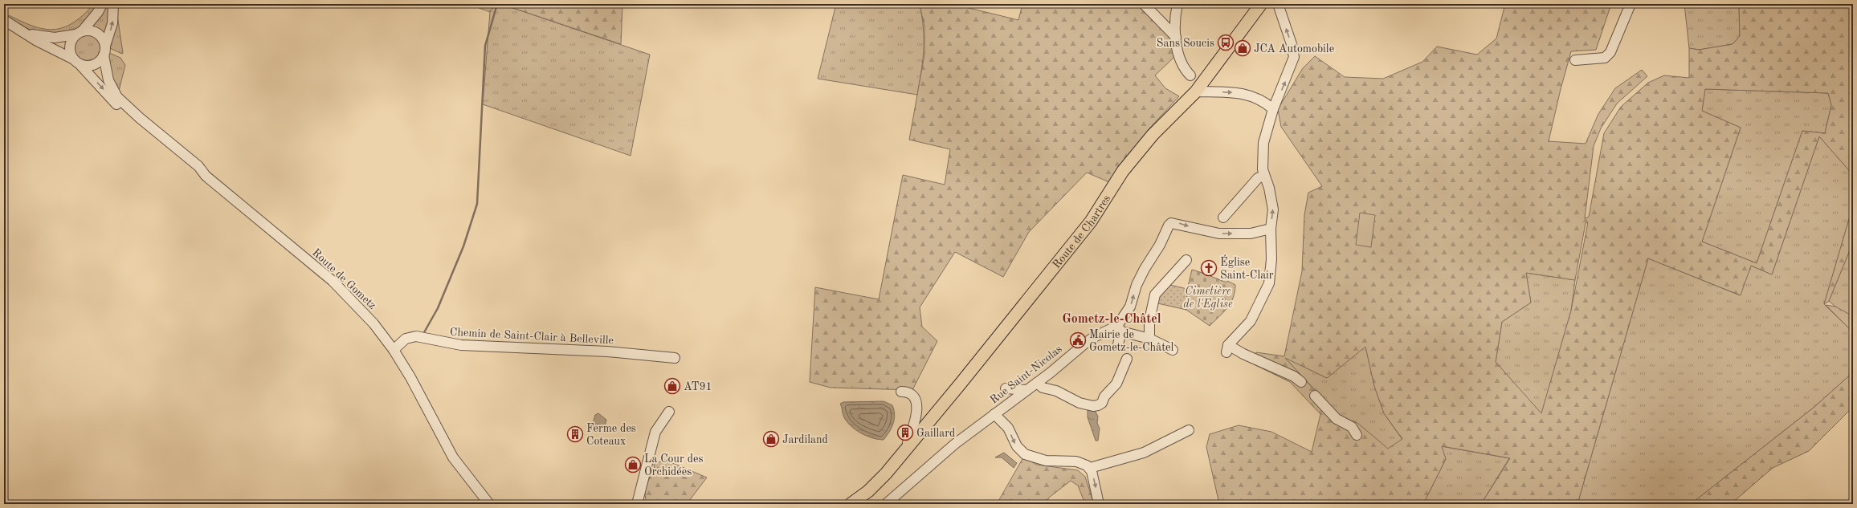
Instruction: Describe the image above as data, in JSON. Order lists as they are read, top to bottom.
{
  "streets": {
    "main road": ["Route de Chartres"],
    "street": ["Route de Gometz", "Chemin de Saint-Clair à Belleville", "Rue Saint-Nicolas"]
  },
  "crossings": [
    ["Route de Gometz", "Chemin de Saint-Clair à Belleville"]
  ],
  "districts": ["Gometz-le-Châtel"],
  "parks": ["Cimetière de l'Eglise"],
  "places": {
    "bus stop": ["Sans Soucis"],
    "shop": [
      "JCA Automobile",
      "AT91",
      "Jardiland",
      "La Cour des Orchidées"
    ],
    "church": ["Église Saint-Clair"],
    "public building": ["Mairie de Gometz-le-Châtel"],
    "building": ["Gaillard", "Ferme des Coteaux"]
  }
}
